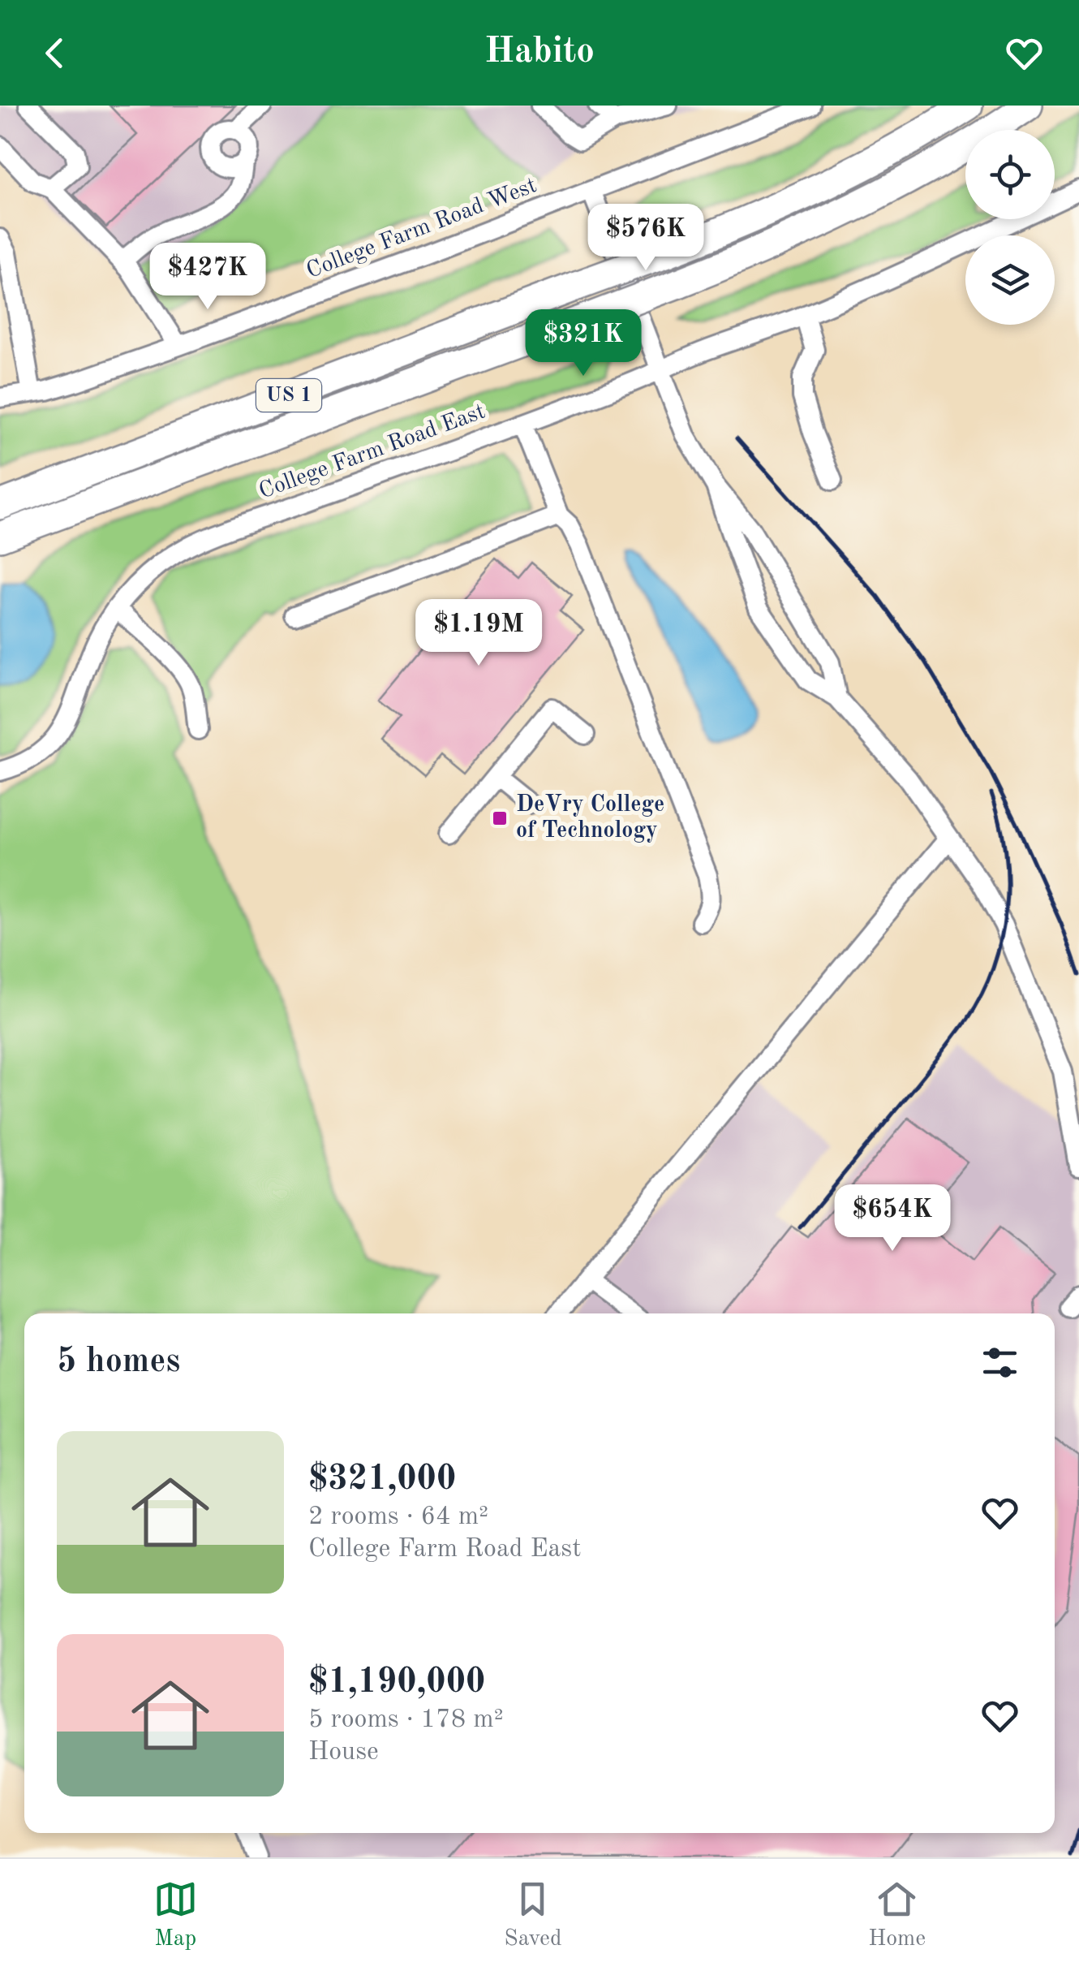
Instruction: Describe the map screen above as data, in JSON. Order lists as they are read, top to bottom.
{
  "streets": {
    "highway": ["US 1"],
    "street": ["College Farm Road West", "College Farm Road East"]
  },
  "places": {
    "transit": ["DeVry College of Technology"]
  },
  "page": {
    "header": "Habito",
    "price": [
      "$576K",
      "$427K",
      "$321K",
      "$1.19M",
      "$654K"
    ],
    "heading": "5 homes",
    "list": [
      {
        "name": "$321,000",
        "note": "2 rooms · 64 m² · College Farm Road East"
      },
      {
        "name": "$1,190,000",
        "note": "5 rooms · 178 m² · House"
      }
    ],
    "tabs": ["Map", "Saved", "Home"]
  }
}
